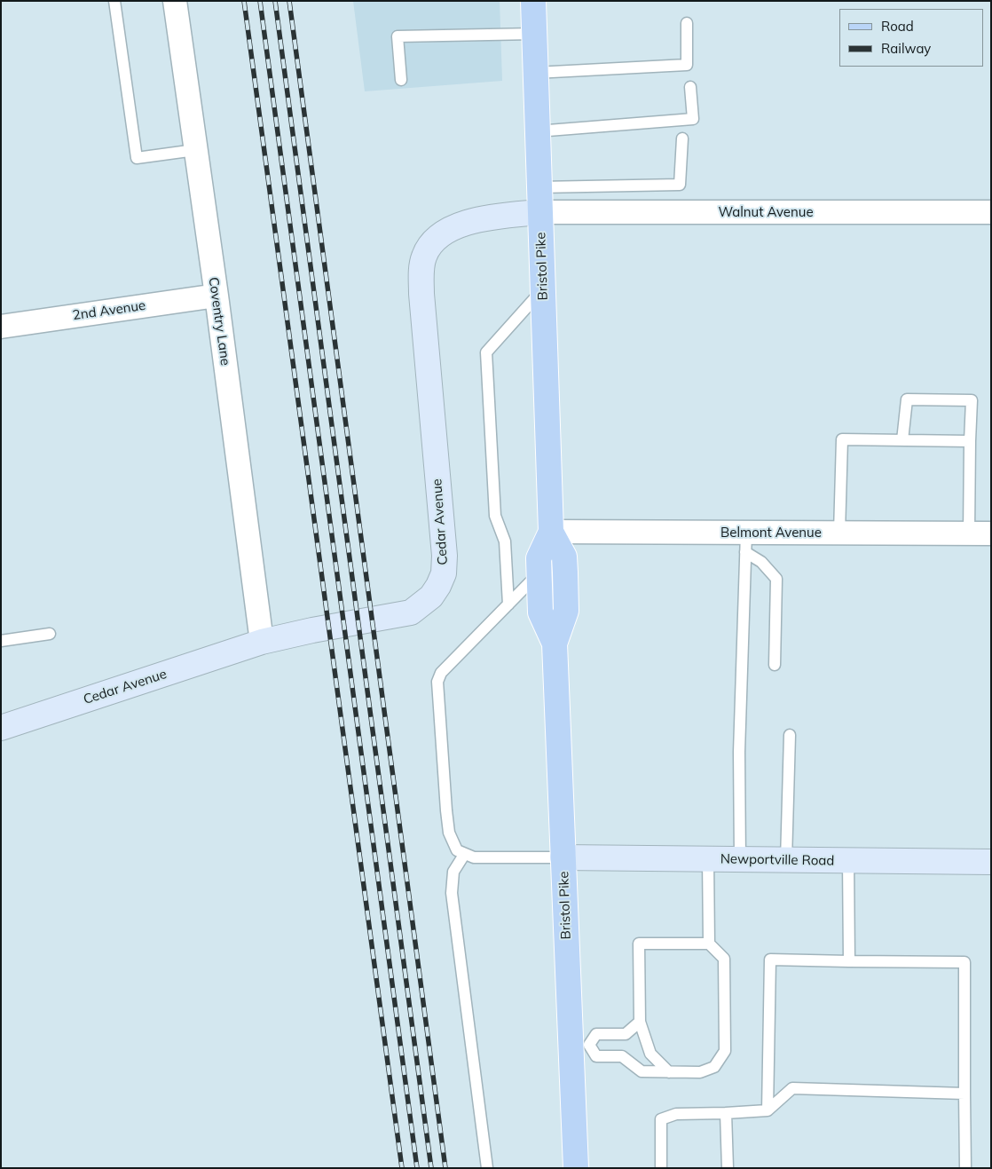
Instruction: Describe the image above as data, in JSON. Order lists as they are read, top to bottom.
{
  "streets": {
    "main road": ["Bristol Pike", "Cedar Avenue", "Newportville Road"],
    "street": [
      "Walnut Avenue",
      "2nd Avenue",
      "Coventry Lane",
      "Belmont Avenue"
    ]
  },
  "crossings": [
    ["Walnut Avenue", "Bristol Pike"],
    ["Walnut Avenue", "Cedar Avenue"],
    ["Bristol Pike", "Cedar Avenue"],
    ["Bristol Pike", "Belmont Avenue"],
    ["Bristol Pike", "Newportville Road"],
    ["2nd Avenue", "Coventry Lane"],
    ["Coventry Lane", "Cedar Avenue"]
  ],
  "legend": ["Road", "Railway"]
}
